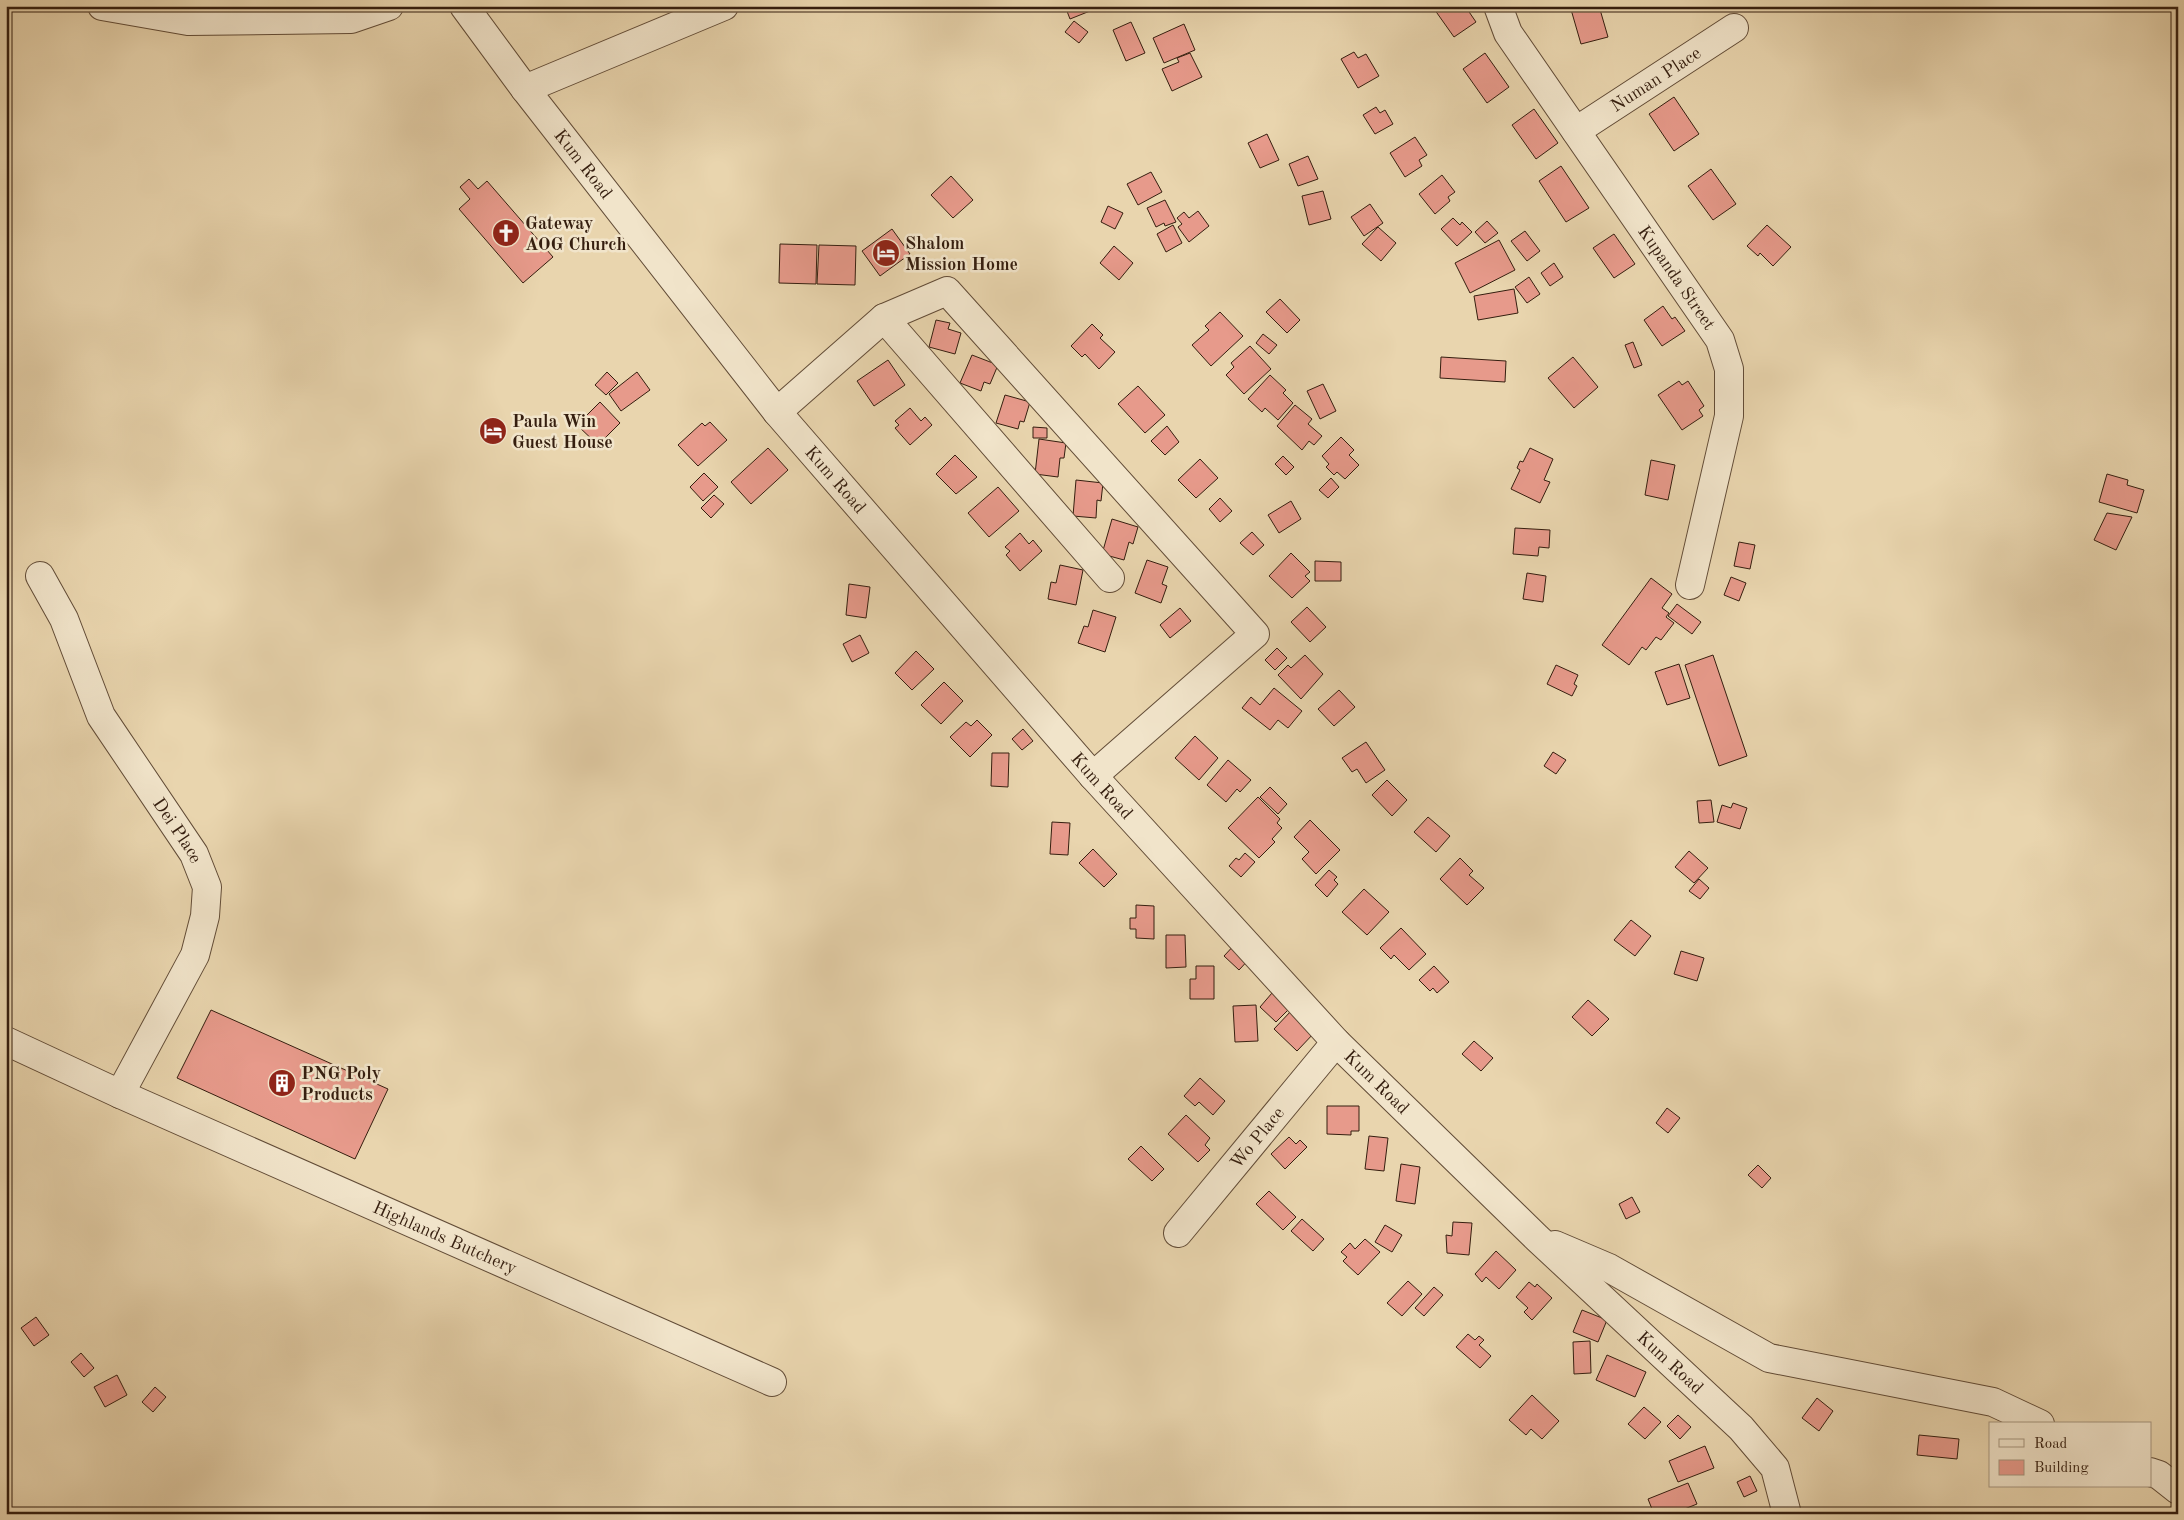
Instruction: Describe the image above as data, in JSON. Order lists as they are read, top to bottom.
{
  "streets": {
    "street": [
      "Numan Place",
      "Kum Road",
      "Kupanda Street",
      "Dei Place",
      "Wo Place",
      "Highlands Butchery"
    ]
  },
  "crossings": [
    ["Numan Place", "Kupanda Street"],
    ["Kum Road", "Wo Place"],
    ["Dei Place", "Highlands Butchery"]
  ],
  "places": {
    "church": ["Gateway AOG Church"],
    "hotel": ["Shalom Mission Home", "Paula Win Guest House"],
    "building": ["PNG Poly Products"]
  },
  "legend": ["Road", "Building"]
}
